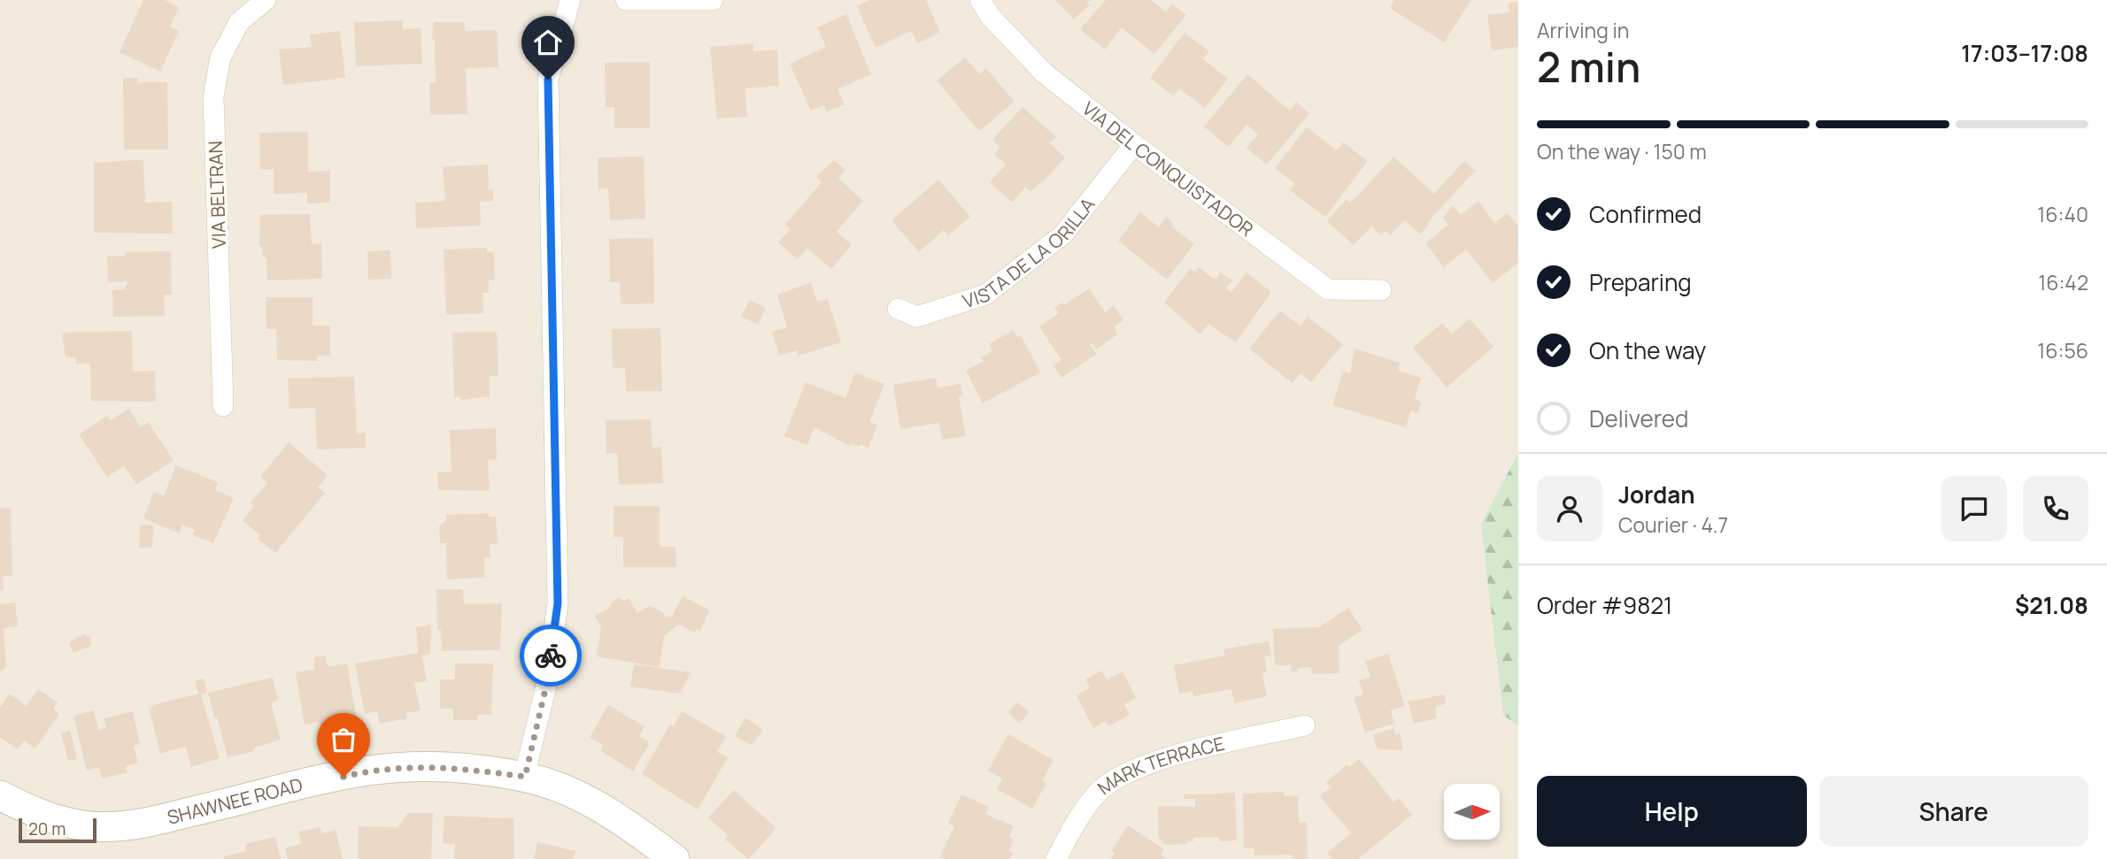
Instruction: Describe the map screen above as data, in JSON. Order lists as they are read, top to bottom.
{
  "streets": {
    "street": [
      "VIA DEL CONQUISTADOR",
      "VIA BELTRAN",
      "VISTA DE LA ORILLA",
      "MARK TERRACE",
      "SHAWNEE ROAD"
    ]
  },
  "crossings": [
    ["VIA DEL CONQUISTADOR", "VISTA DE LA ORILLA"]
  ],
  "scale_bar": "20 m",
  "north": "right",
  "page": {
    "heading": ["2 min", "Arriving in", "17:03–17:08"],
    "panel": [
      "Jordan",
      "Courier · 4.7",
      "Order #9821",
      "$21.08"
    ],
    "bar": "On the way · 150 m",
    "list": [
      ["Confirmed", "16:40"],
      ["Preparing", "16:42"],
      ["On the way", "16:56"],
      "Delivered"
    ],
    "buttons": ["Help", "Share"],
    "scale": "20 m"
  }
}
